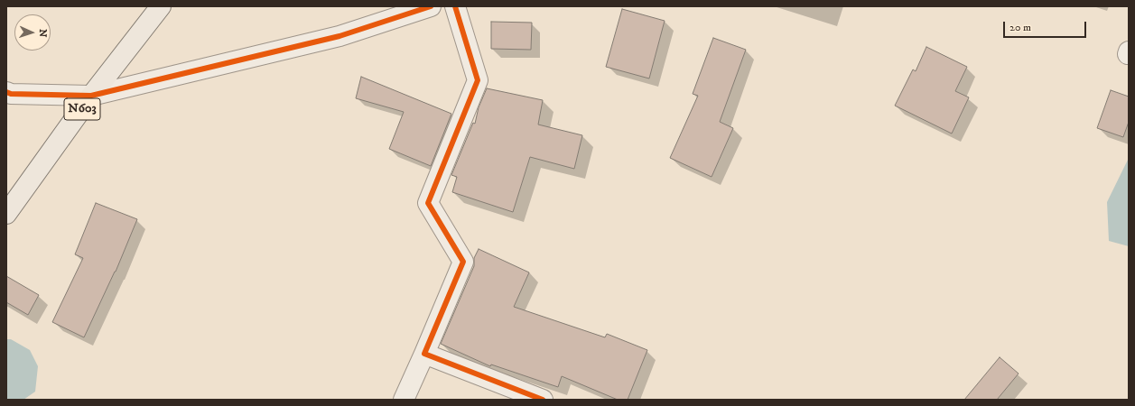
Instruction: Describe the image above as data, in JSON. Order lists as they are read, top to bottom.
{
  "streets": {
    "highway": ["N603"]
  },
  "scale_bar": "20 m",
  "north": "right"
}
